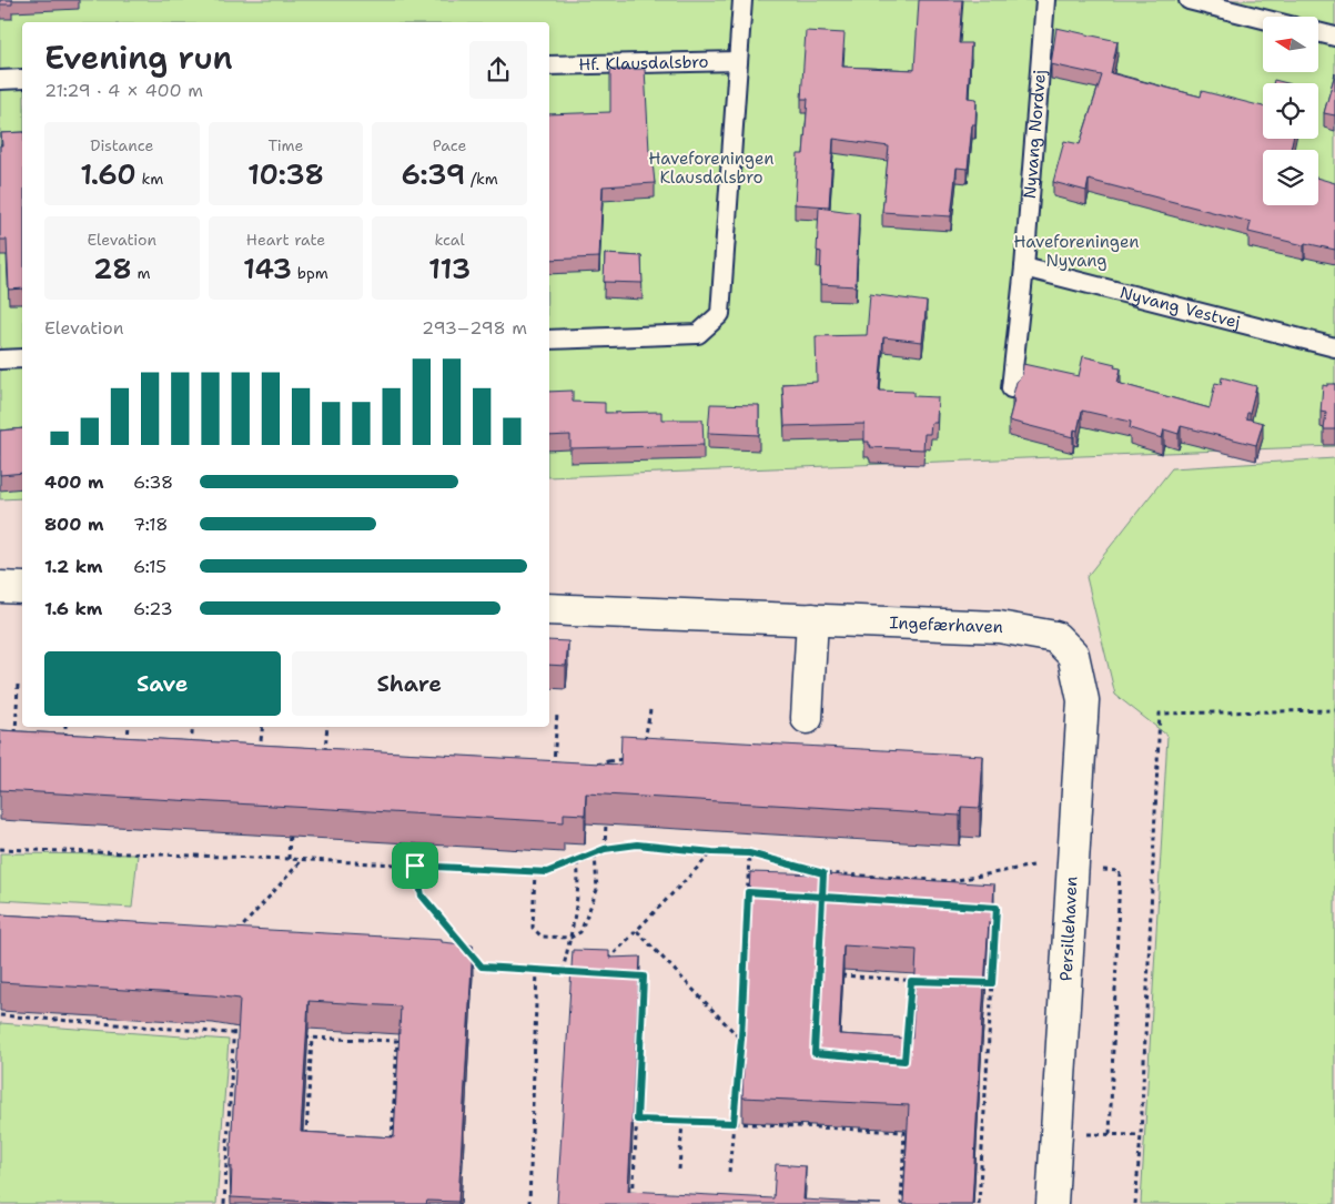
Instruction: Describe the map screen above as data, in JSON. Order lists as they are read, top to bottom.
{
  "streets": {
    "street": ["Ingefærhaven", "Persillehaven"],
    "lane": ["Hf. Klausdalsbro", "Nyvang Nordvej", "Nyvang Vestvej"]
  },
  "crossings": [
    ["Nyvang Nordvej", "Nyvang Vestvej"],
    ["Ingefærhaven", "Persillehaven"]
  ],
  "parks": ["Haveforeningen Klausdalsbro", "Haveforeningen Nyvang"],
  "north": "left",
  "page": {
    "heading": ["Evening run", "21:29 · 4 × 400 m"],
    "stats": [
      ["Distance", "1.60 km"],
      ["Time", "10:38"],
      ["Pace", "6:39 /km"],
      ["Elevation", "28 m"],
      ["Heart rate", "143 bpm"],
      ["kcal", "113"]
    ],
    "chart": ["Elevation", "293–298 m"],
    "list": [
      {
        "name": "400 m",
        "note": "6:38"
      },
      {
        "name": "800 m",
        "note": "7:18"
      },
      {
        "name": "1.2 km",
        "note": "6:15"
      },
      {
        "name": "1.6 km",
        "note": "6:23"
      }
    ],
    "buttons": ["Save", "Share"]
  }
}
